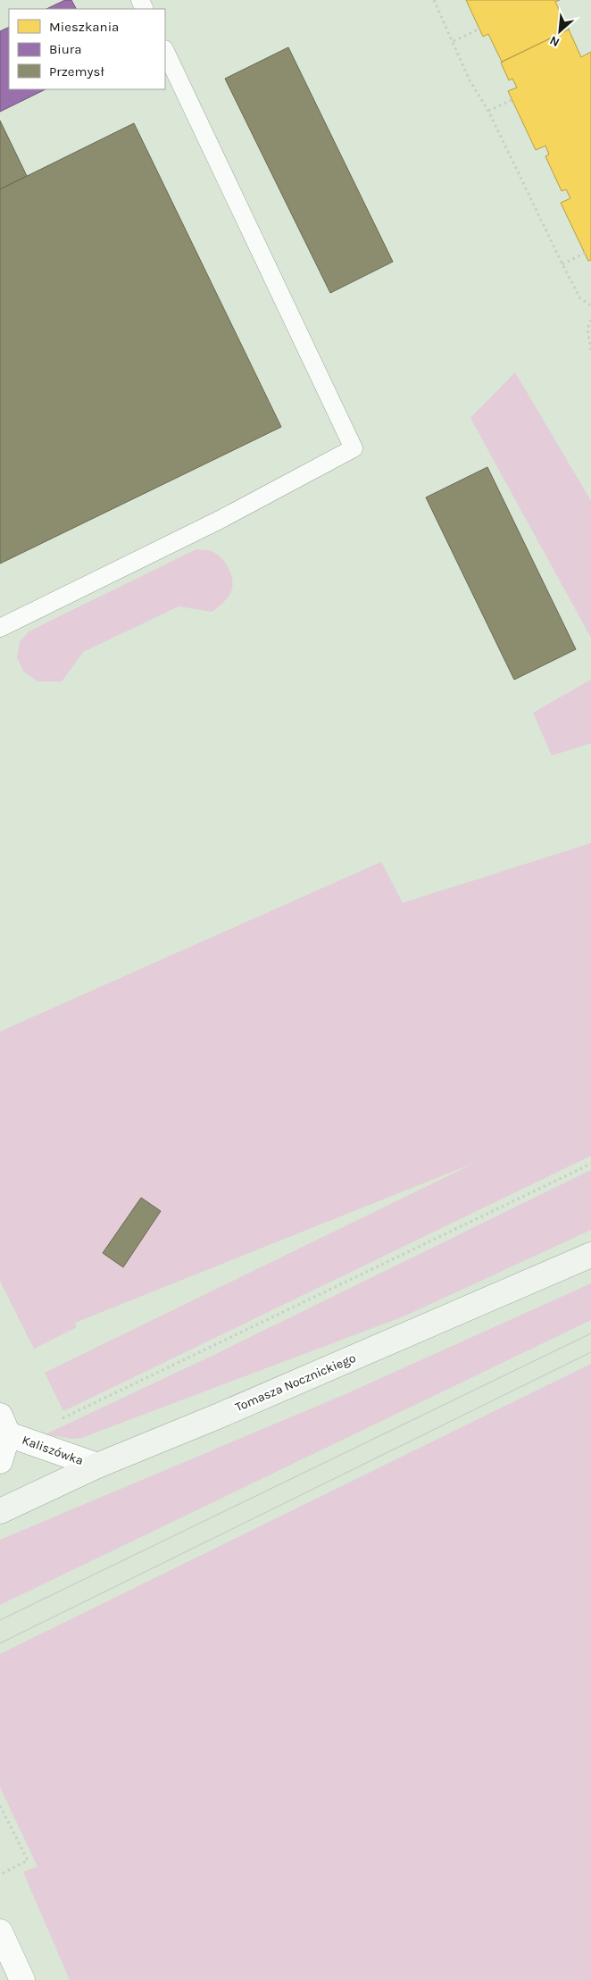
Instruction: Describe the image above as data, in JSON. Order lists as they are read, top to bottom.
{
  "streets": {
    "street": ["Tomasza Nocznickiego", "Kaliszówka"]
  },
  "crossings": [
    ["Tomasza Nocznickiego", "Kaliszówka"]
  ],
  "legend": ["Mieszkania", "Biura", "Przemysł"],
  "north": "bottom left"
}
